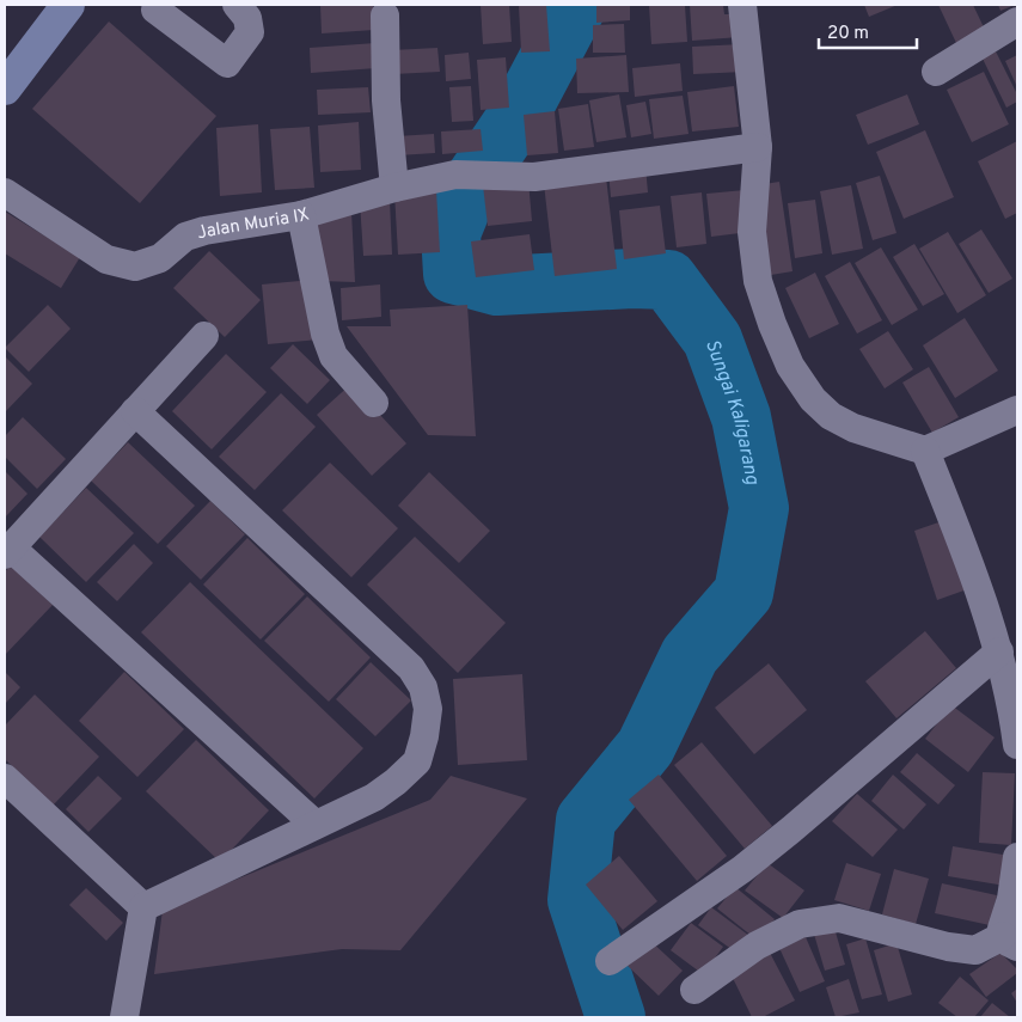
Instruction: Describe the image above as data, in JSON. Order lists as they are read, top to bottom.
{
  "streets": {
    "street": ["Jalan Muria IX"]
  },
  "water": ["Sungai Kaligarang"],
  "scale_bar": "20 m"
}
